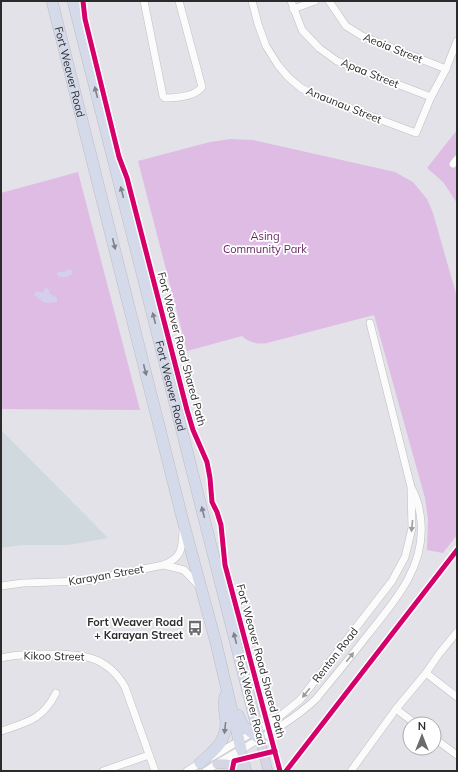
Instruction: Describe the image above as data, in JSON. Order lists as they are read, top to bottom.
{
  "streets": {
    "highway": ["Fort Weaver Road"],
    "street": [
      "Aeoia Street",
      "Apaa Street",
      "Anaunau Street",
      "Karayan Street",
      "Renton Road",
      "Kikoo Street"
    ],
    "cycle path": ["Fort Weaver Road Shared Path"]
  },
  "crossings": [
    ["Fort Weaver Road", "Karayan Street"],
    ["Fort Weaver Road", "Renton Road"],
    ["Apaa Street", "Anaunau Street"]
  ],
  "parks": ["Asing Community Park"],
  "places": {
    "bus stop": ["Fort Weaver Road + Karayan Street"]
  },
  "north": "top"
}
